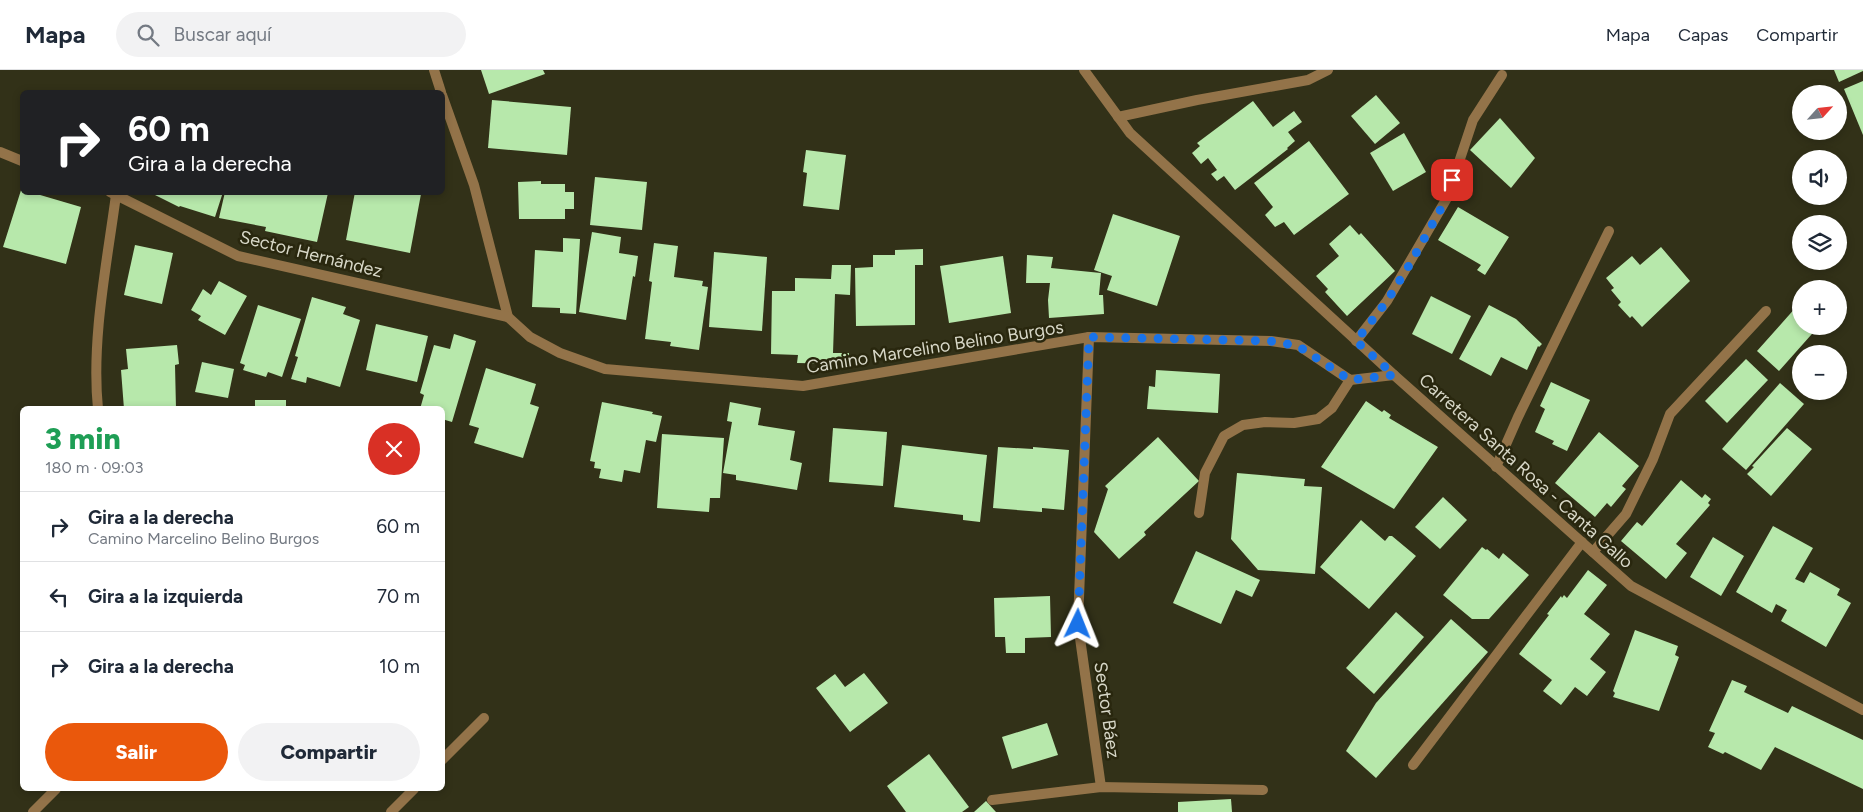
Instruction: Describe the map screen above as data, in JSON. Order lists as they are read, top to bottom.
{
  "streets": {
    "street": [
      "Sector Hernández",
      "Camino Marcelino Belino Burgos",
      "Carretera Santa Rosa - Canta Gallo",
      "Sector Báez"
    ]
  },
  "crossings": [
    ["Sector Hernández", "Camino Marcelino Belino Burgos"],
    ["Camino Marcelino Belino Burgos", "Sector Báez"]
  ],
  "north": "top right",
  "page": {
    "header": "Mapa",
    "search": "Buscar aquí",
    "nav": ["Mapa", "Capas", "Compartir"],
    "map_buttons": ["+", "−"],
    "turn": ["60 m", "Gira a la derecha"],
    "heading": ["3 min", "180 m · 09:03"],
    "list": [
      {
        "name": "Gira a la derecha",
        "note": "Camino Marcelino Belino Burgos",
        "value": "60 m"
      },
      {
        "name": "Gira a la izquierda",
        "value": "70 m"
      },
      {
        "name": "Gira a la derecha",
        "value": "10 m"
      }
    ],
    "buttons": ["Salir", "Compartir"]
  }
}
